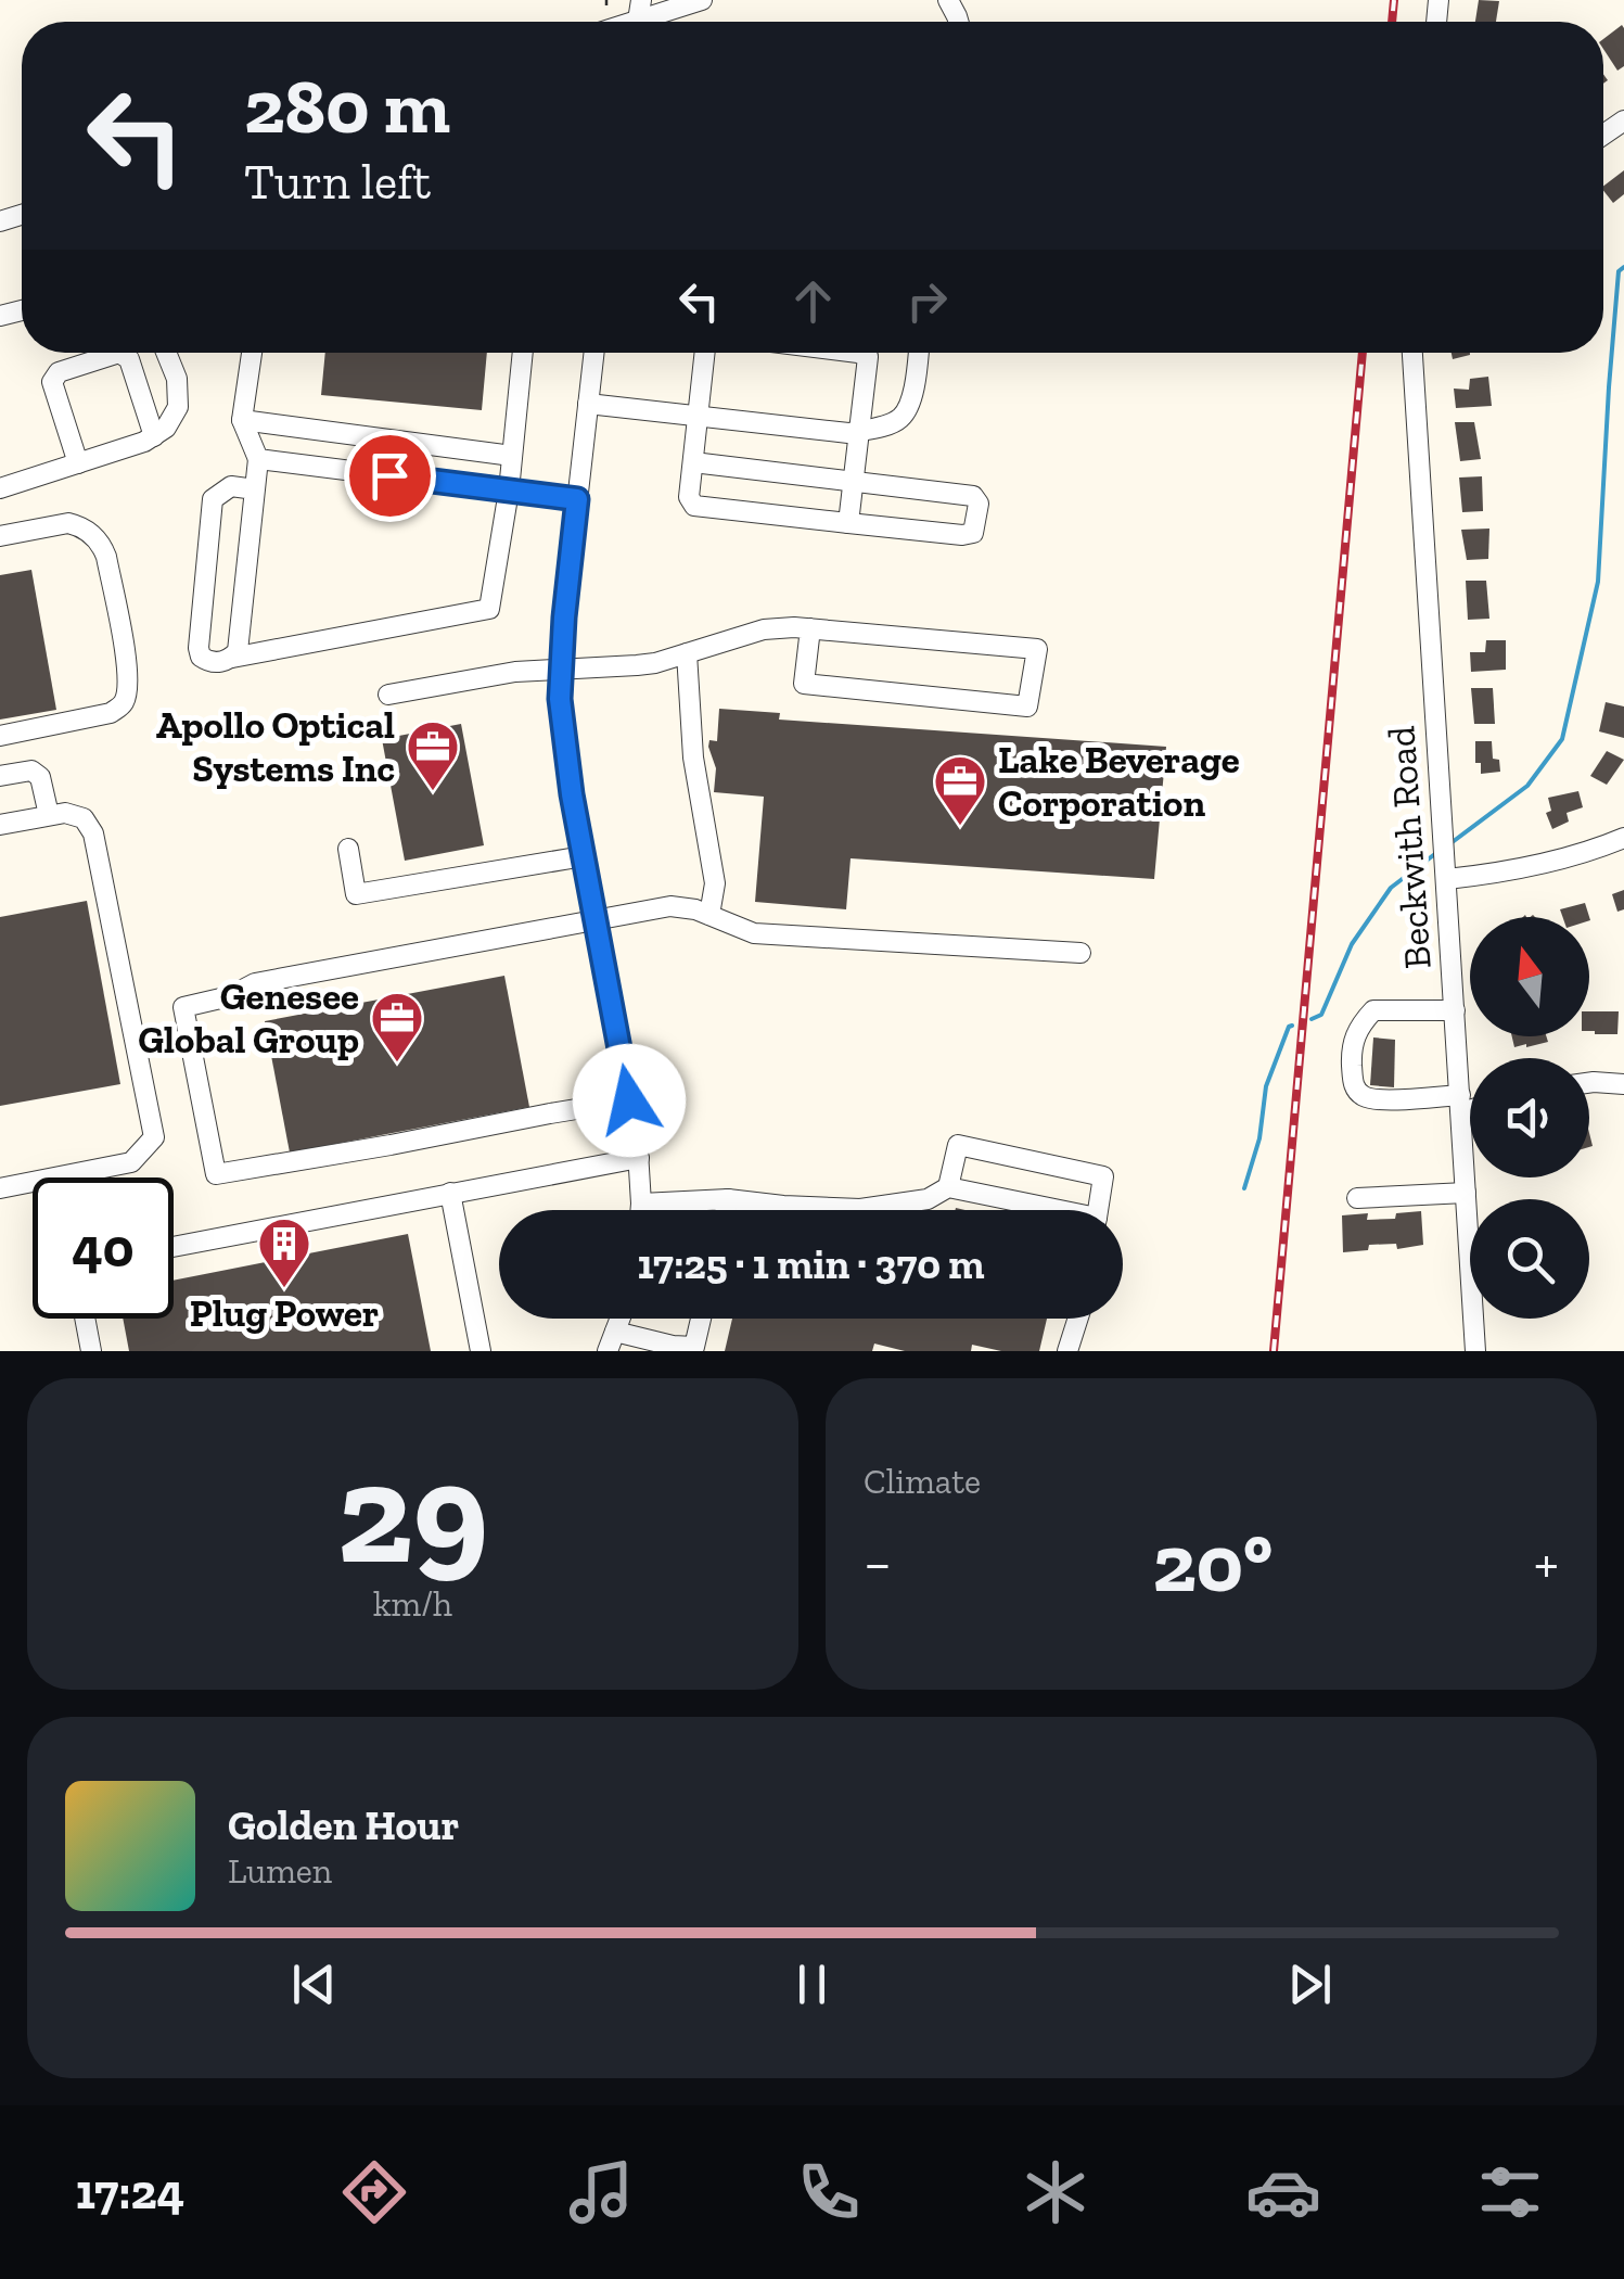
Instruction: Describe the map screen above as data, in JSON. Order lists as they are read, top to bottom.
{
  "streets": {
    "street": ["Beckwith Road"]
  },
  "places": {
    "office": ["Apollo Optical Systems Inc", "Lake Beverage Corporation", "Genesee Global Group"],
    "building": ["Plug Power"]
  },
  "north": "top",
  "page": {
    "turn": ["280 m", "Turn left"],
    "limit": "40",
    "trip": "17:25 · 1 min · 370 m",
    "tile": [
      ["29", "km/h"],
      "Climate"
    ],
    "heat": ["−", "20°", "+"],
    "song": ["Golden Hour", "Lumen"],
    "tabs": "17:24"
  }
}
